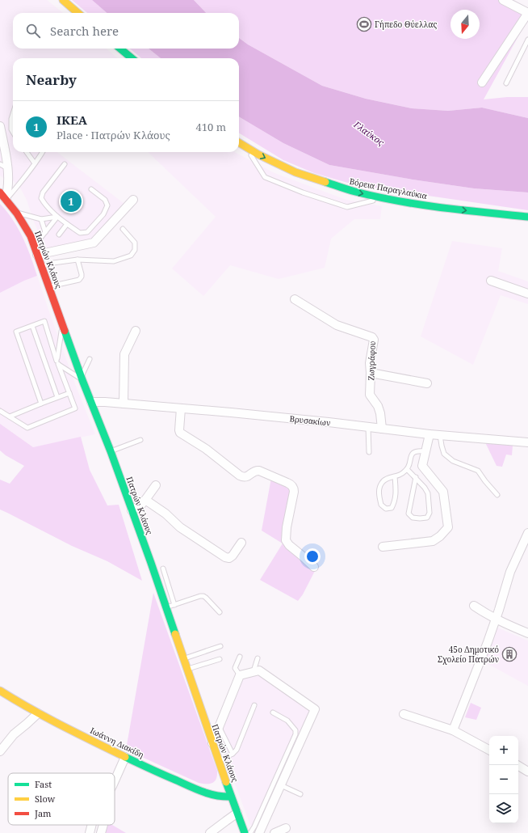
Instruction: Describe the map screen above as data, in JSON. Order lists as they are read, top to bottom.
{
  "streets": {
    "main road": ["Βόρεια Παραγλαύκια", "Πατρών Κλάους", "Ιωάννη Διακίδη"],
    "street": ["Ζωγράφου", "Βρυσακίων"]
  },
  "crossings": [
    ["Πατρών Κλάους", "Βρυσακίων"],
    ["Πατρών Κλάους", "Ιωάννη Διακίδη"],
    ["Ζωγράφου", "Βρυσακίων"]
  ],
  "one_way": ["Βόρεια Παραγλαύκια"],
  "water": ["Γλαύκος"],
  "places": {
    "sports": ["Γήπεδο Θύελλας"],
    "building": ["45ο Δημοτικό Σχολείο Πατρών"]
  },
  "legend": ["Fast", "Slow", "Jam"],
  "north": "bottom",
  "page": {
    "search": "Search here",
    "heading": "Nearby",
    "list": [
      {
        "mark": "1",
        "name": "IKEA",
        "note": "Place · Πατρών Κλάους",
        "value": "410 m"
      }
    ],
    "pins": "1",
    "map_buttons": ["+", "−"]
  }
}
